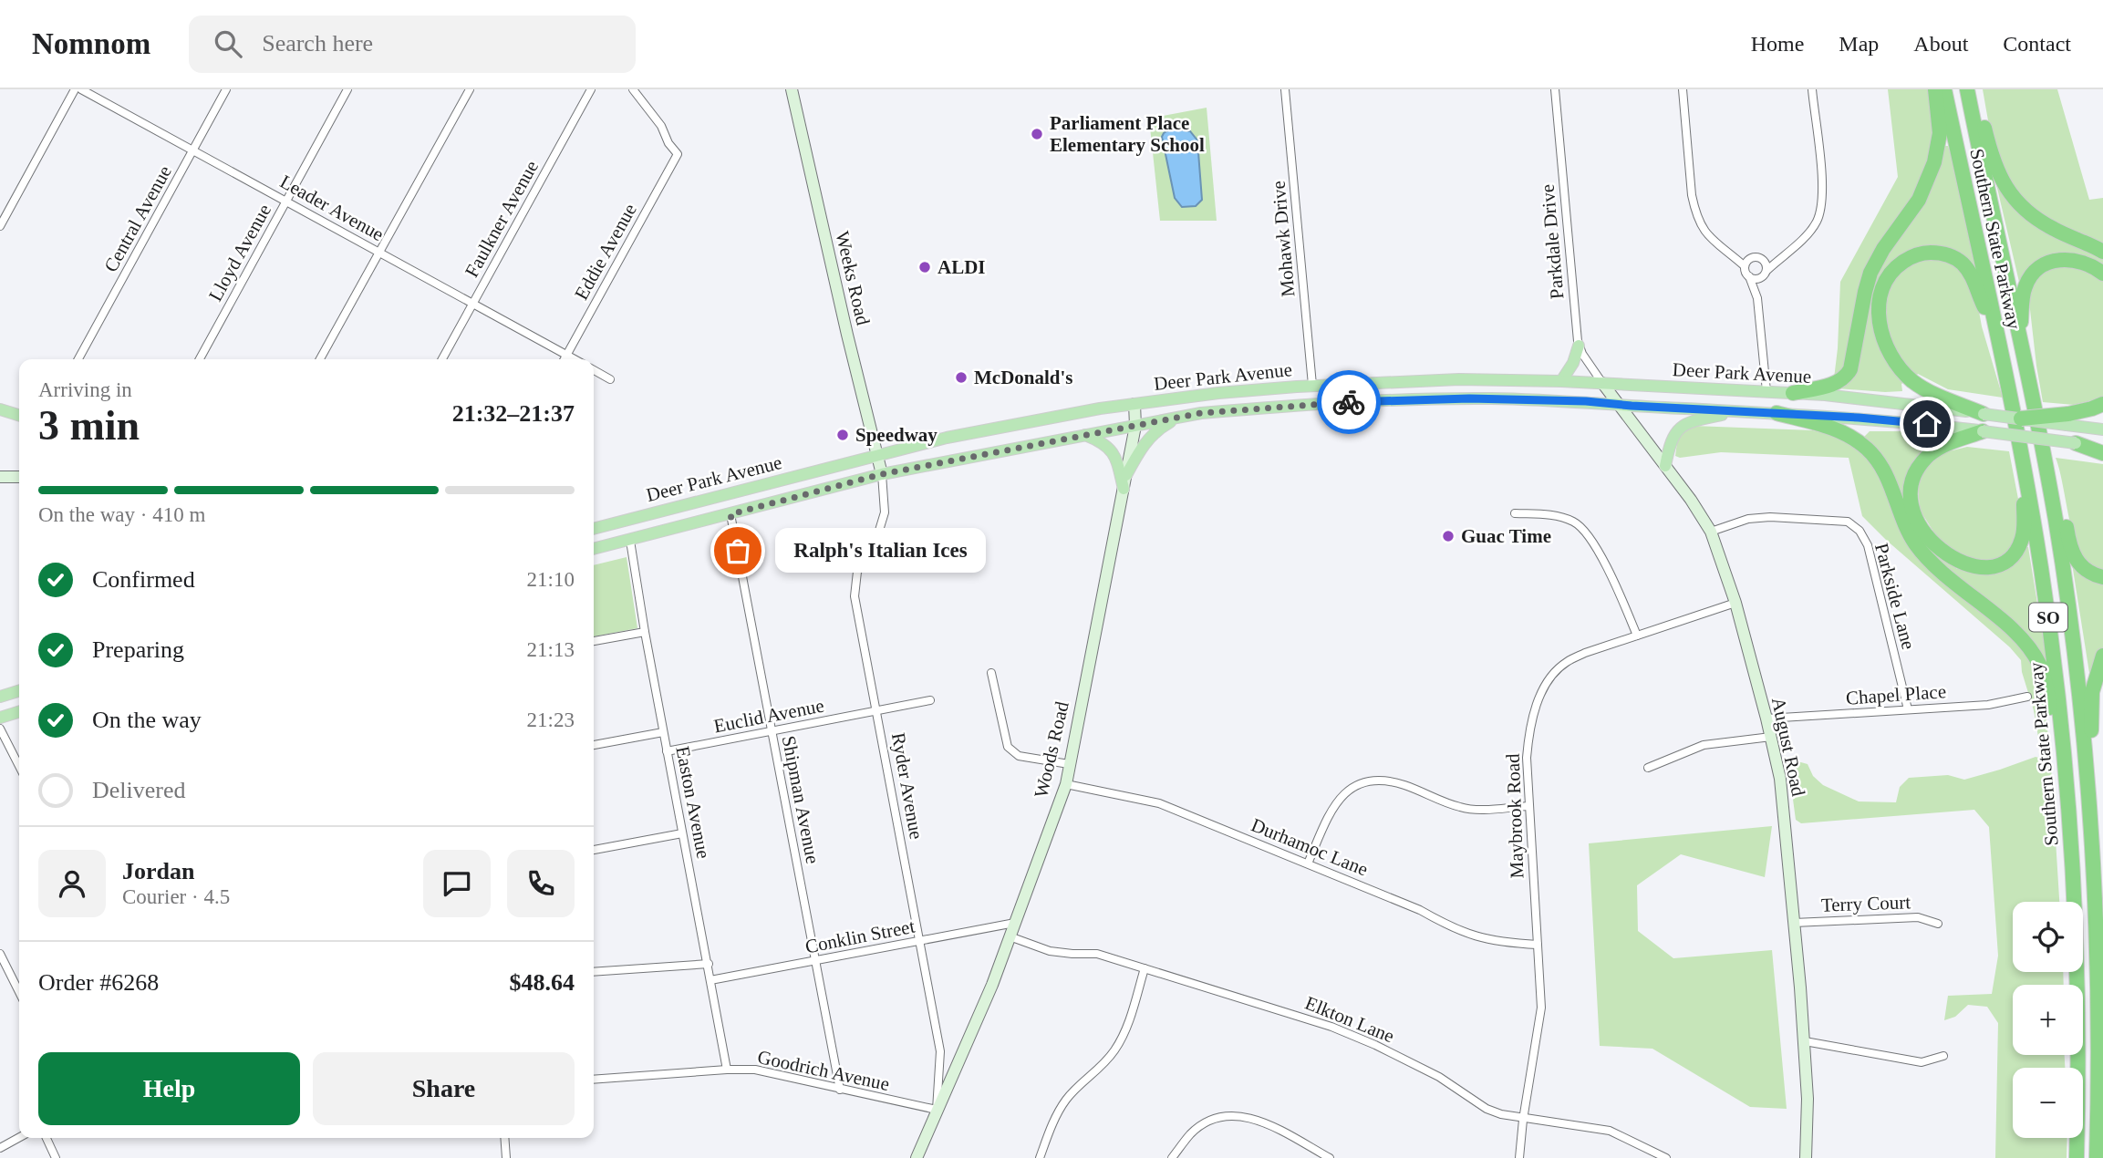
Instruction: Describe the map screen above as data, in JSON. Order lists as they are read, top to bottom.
{
  "streets": {
    "highway": ["Southern State Parkway", "SO"],
    "main road": ["Deer Park Avenue"],
    "street": [
      "Leader Avenue",
      "Central Avenue",
      "Faulkner Avenue",
      "Mohawk Drive",
      "Parkdale Drive",
      "Eddie Avenue",
      "Lloyd Avenue",
      "Weeks Road",
      "Parkside Lane",
      "Chapel Place",
      "Euclid Avenue",
      "August Road",
      "Woods Road",
      "Ryder Avenue",
      "Shipman Avenue",
      "Easton Avenue",
      "Maybrook Road",
      "Durhamoc Lane",
      "Terry Court",
      "Conklin Street",
      "Elkton Lane",
      "Goodrich Avenue"
    ]
  },
  "crossings": [
    ["Leader Avenue", "Central Avenue"],
    ["Leader Avenue", "Faulkner Avenue"],
    ["Leader Avenue", "Eddie Avenue"],
    ["Leader Avenue", "Lloyd Avenue"],
    ["Mohawk Drive", "Deer Park Avenue"],
    ["Parkdale Drive", "Deer Park Avenue"],
    ["Parkdale Drive", "August Road"],
    ["Weeks Road", "Deer Park Avenue"],
    ["Weeks Road", "Ryder Avenue"],
    ["Deer Park Avenue", "August Road"],
    ["Deer Park Avenue", "Woods Road"],
    ["Deer Park Avenue", "Ryder Avenue"],
    ["Deer Park Avenue", "Shipman Avenue"],
    ["Deer Park Avenue", "Easton Avenue"],
    ["Parkside Lane", "Chapel Place"],
    ["Parkside Lane", "August Road"],
    ["Chapel Place", "August Road"],
    ["Euclid Avenue", "Ryder Avenue"],
    ["Euclid Avenue", "Shipman Avenue"],
    ["Euclid Avenue", "Easton Avenue"],
    ["August Road", "Maybrook Road"],
    ["August Road", "Terry Court"],
    ["Woods Road", "Ryder Avenue"],
    ["Woods Road", "Durhamoc Lane"],
    ["Woods Road", "Conklin Street"],
    ["Woods Road", "Elkton Lane"],
    ["Woods Road", "Goodrich Avenue"],
    ["Ryder Avenue", "Conklin Street"],
    ["Ryder Avenue", "Goodrich Avenue"],
    ["Shipman Avenue", "Conklin Street"],
    ["Shipman Avenue", "Goodrich Avenue"],
    ["Easton Avenue", "Conklin Street"],
    ["Easton Avenue", "Goodrich Avenue"],
    ["Maybrook Road", "Durhamoc Lane"],
    ["Maybrook Road", "Elkton Lane"]
  ],
  "places": [
    "Parliament Place Elementary School",
    "ALDI",
    "McDonald's",
    "Speedway",
    "Guac Time",
    "Ralph's Italian Ices"
  ],
  "page": {
    "header": "Nomnom",
    "search": "Search here",
    "nav": [
      "Home",
      "Map",
      "About",
      "Contact"
    ],
    "heading": ["3 min", "Arriving in", "21:32–21:37"],
    "panel": [
      "Jordan",
      "Courier · 4.5",
      "Order #6268",
      "$48.64"
    ],
    "bar": "On the way · 410 m",
    "bubble": "Ralph's Italian Ices",
    "list": [
      ["Confirmed", "21:10"],
      ["Preparing", "21:13"],
      ["On the way", "21:23"],
      "Delivered"
    ],
    "map_buttons": ["+", "−"],
    "buttons": ["Help", "Share"]
  }
}
